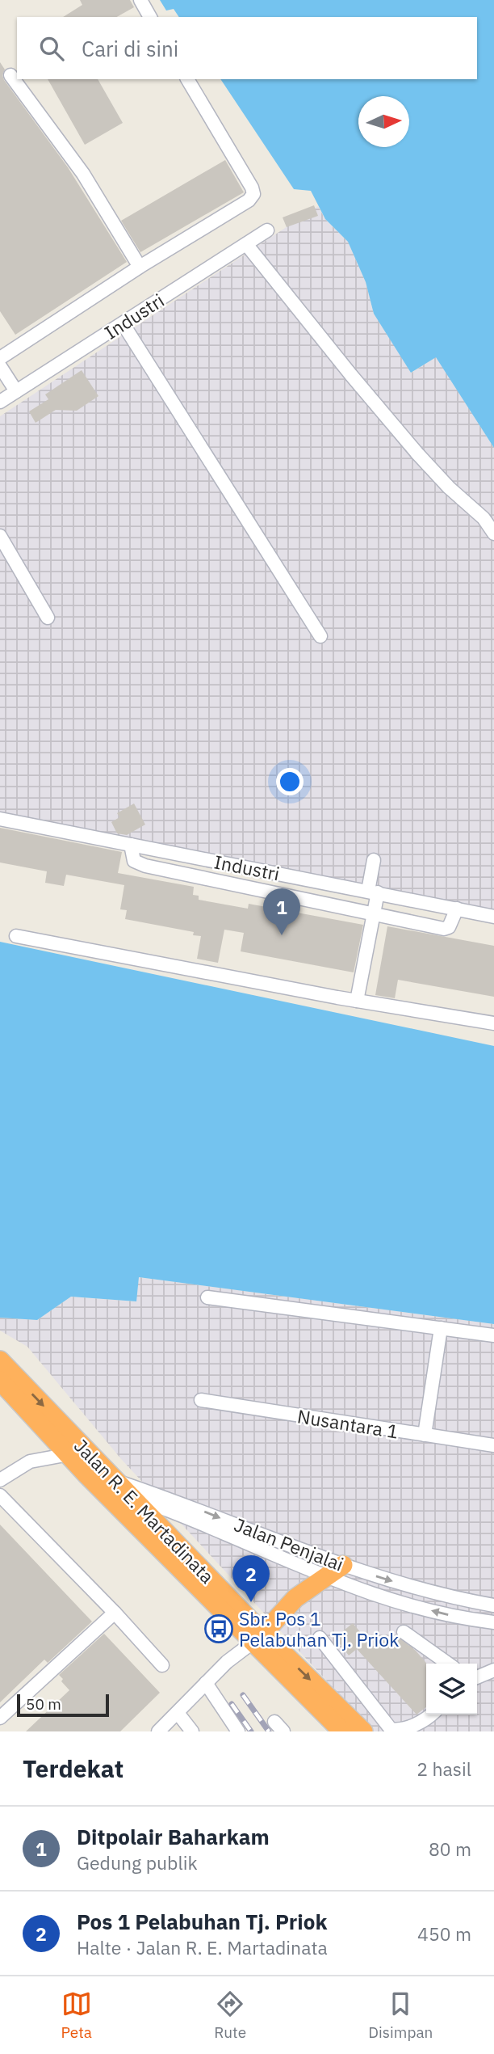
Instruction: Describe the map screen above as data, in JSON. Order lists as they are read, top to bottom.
{
  "streets": {
    "highway": ["Jalan R. E. Martadinata"],
    "street": ["Industri", "Nusantara 1", "Jalan Penjalai"]
  },
  "crossings": [
    ["Jalan R. E. Martadinata", "Jalan Penjalai"]
  ],
  "places": {
    "bus stop": ["Sbr. Pos 1 Pelabuhan Tj. Priok"]
  },
  "scale_bar": "50 m",
  "north": "right",
  "page": {
    "search": "Cari di sini",
    "pins": ["1", "2"],
    "scale": "50 m",
    "heading": ["Terdekat", "2 hasil"],
    "list": [
      {
        "mark": "1",
        "name": "Ditpolair Baharkam",
        "note": "Gedung publik",
        "value": "80 m"
      },
      {
        "mark": "2",
        "name": "Pos 1 Pelabuhan Tj. Priok",
        "note": "Halte · Jalan R. E. Martadinata",
        "value": "450 m"
      }
    ],
    "nav": ["Peta", "Rute", "Disimpan"]
  }
}
